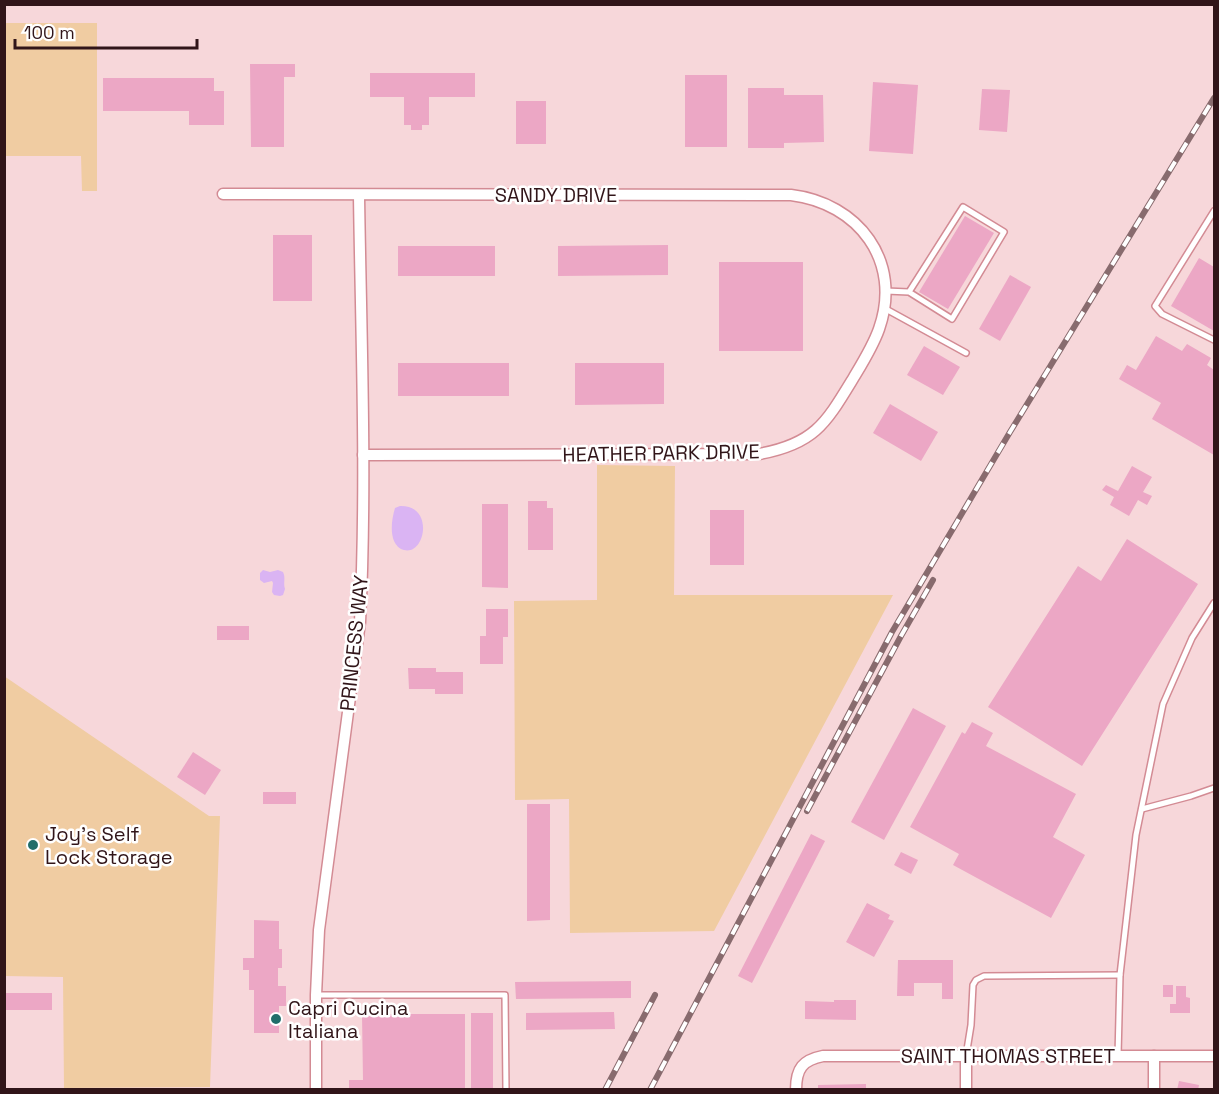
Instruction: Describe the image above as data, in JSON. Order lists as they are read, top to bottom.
{
  "streets": {
    "street": [
      "SANDY DRIVE",
      "HEATHER PARK DRIVE",
      "PRINCESS WAY",
      "SAINT THOMAS STREET"
    ]
  },
  "crossings": [
    ["SANDY DRIVE", "HEATHER PARK DRIVE"],
    ["SANDY DRIVE", "PRINCESS WAY"],
    ["HEATHER PARK DRIVE", "PRINCESS WAY"]
  ],
  "places": ["Joy's Self Lock Storage", "Capri Cucina Italiana"],
  "scale_bar": "100 m"
}
